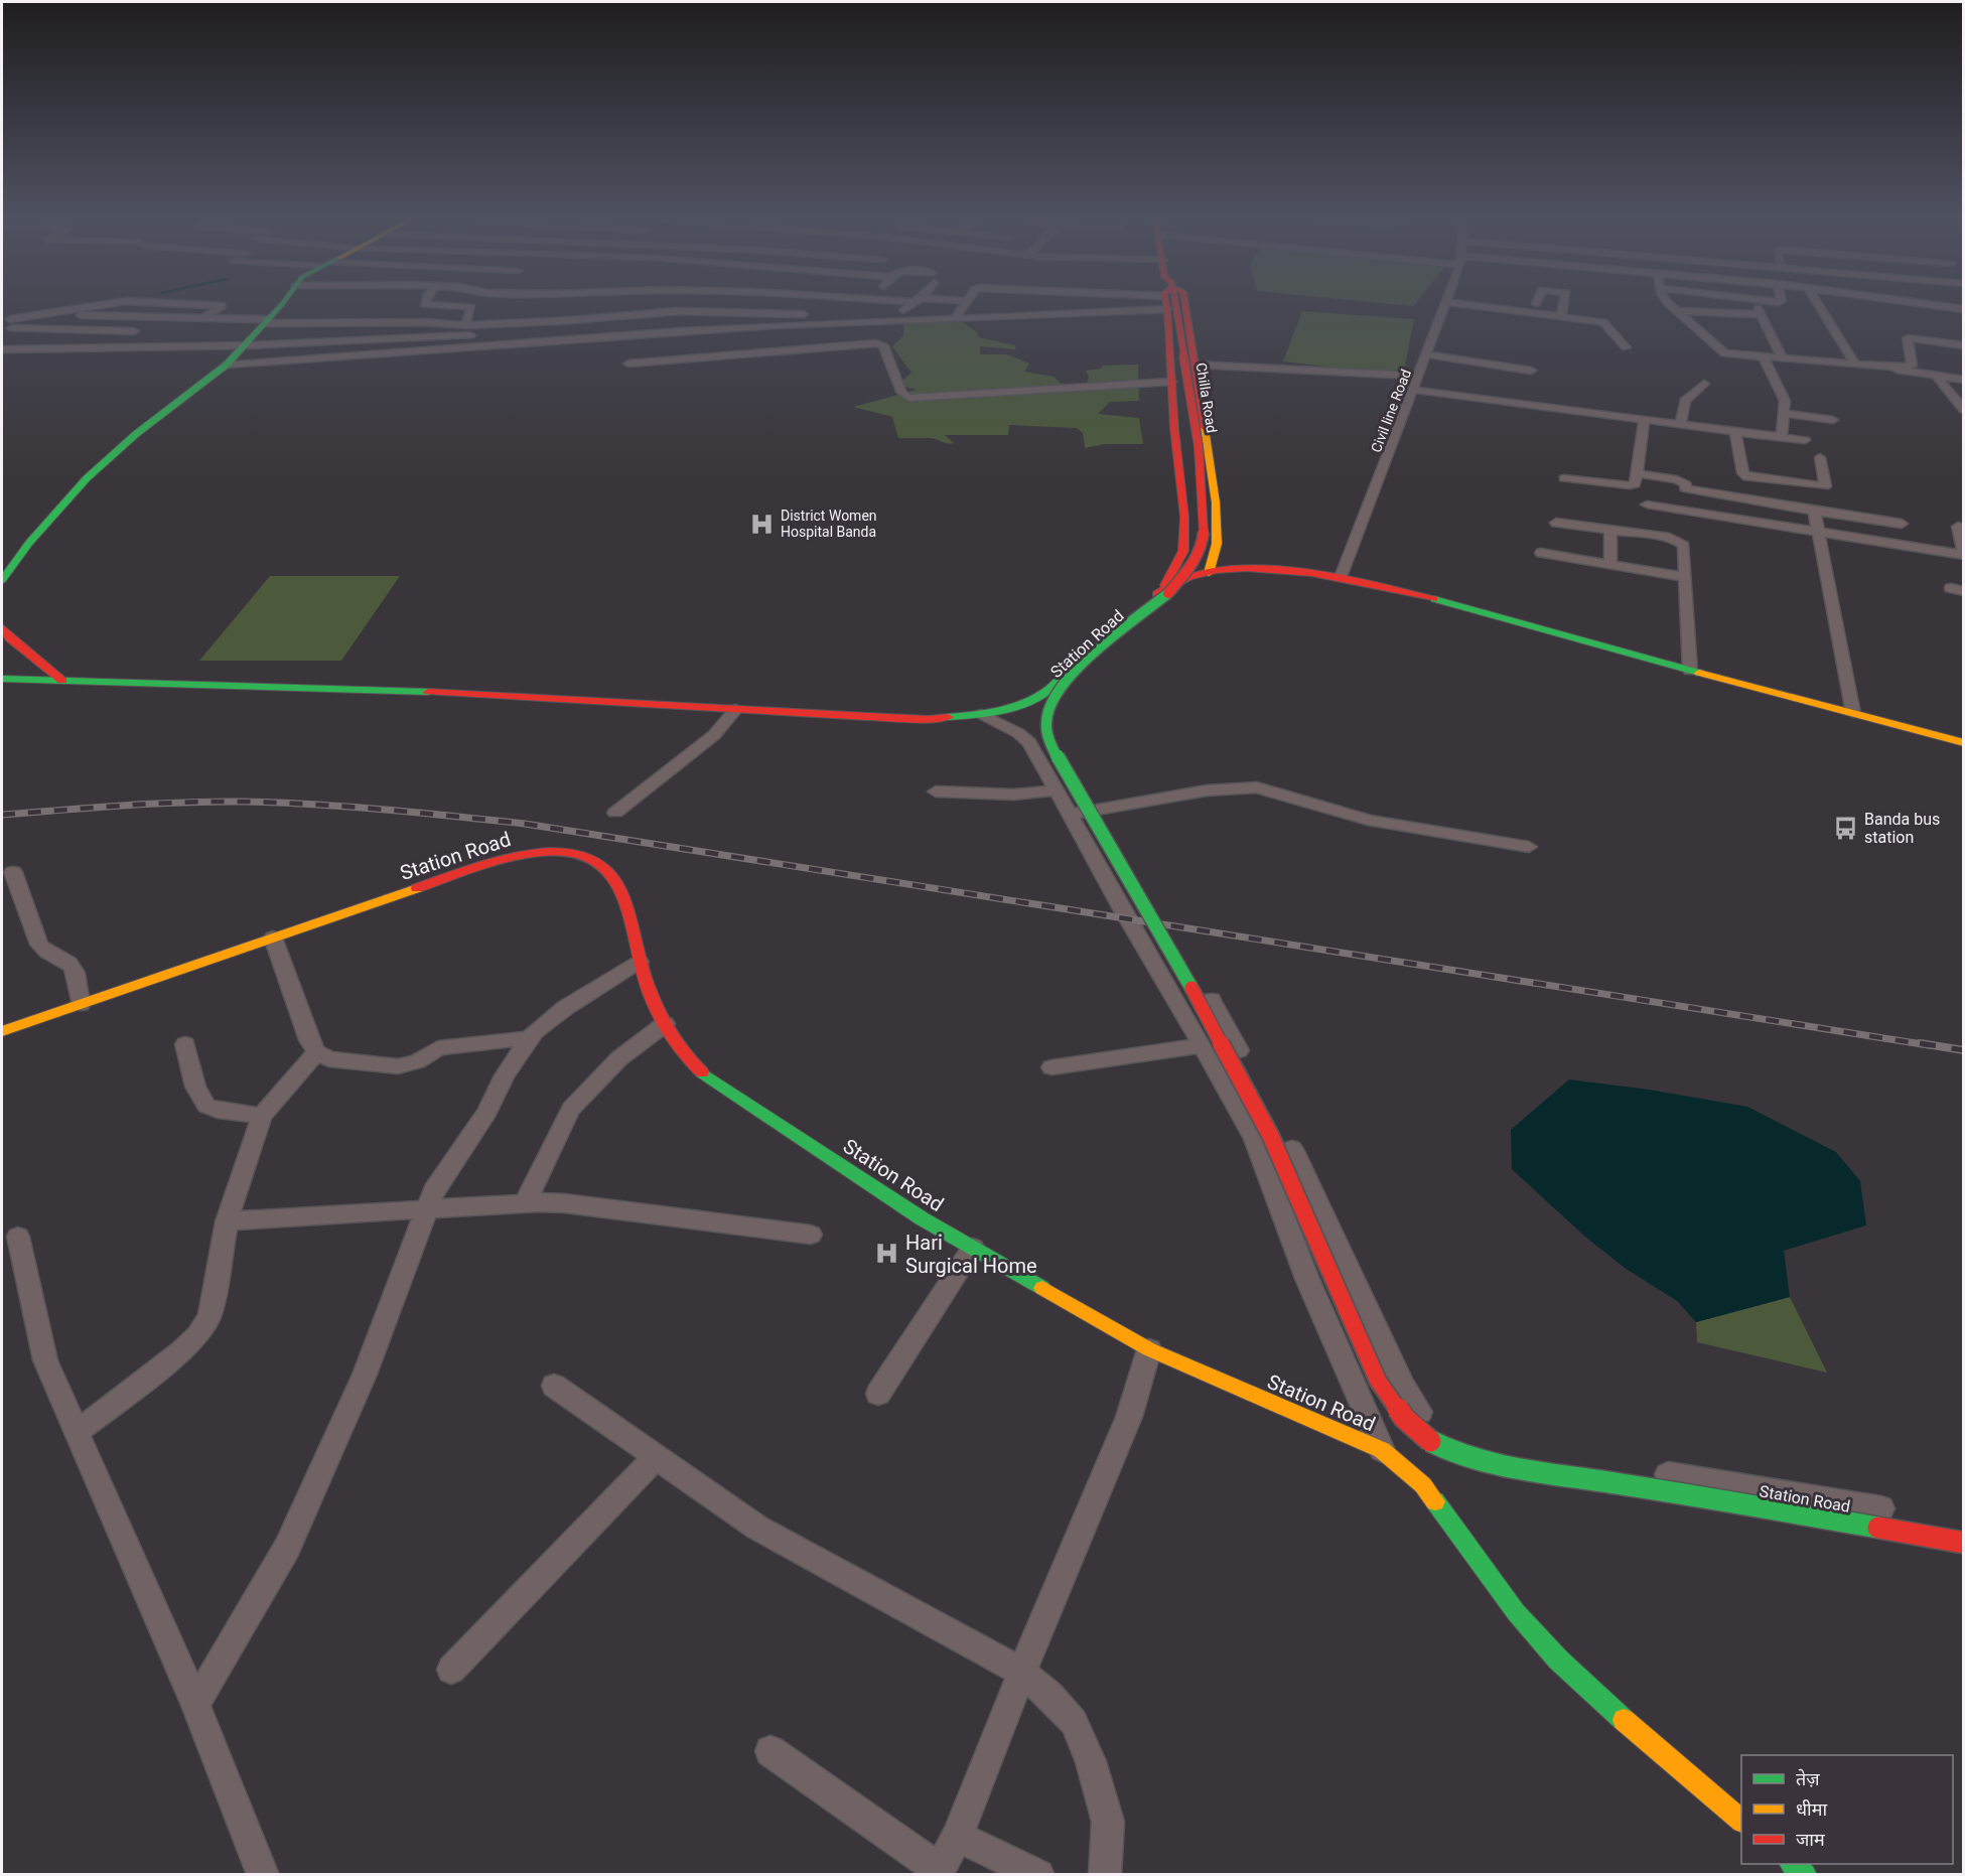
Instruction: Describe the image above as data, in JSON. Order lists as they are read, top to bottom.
{
  "streets": {
    "main road": ["Chilla Road", "Station Road"],
    "street": ["Civil line Road"]
  },
  "crossings": [
    ["Chilla Road", "Station Road"]
  ],
  "places": {
    "hospital": ["District Women Hospital Banda", "Hari Surgical Home"],
    "bus stop": ["Banda bus station"]
  },
  "legend": ["तेज़", "धीमा", "जाम"]
}
